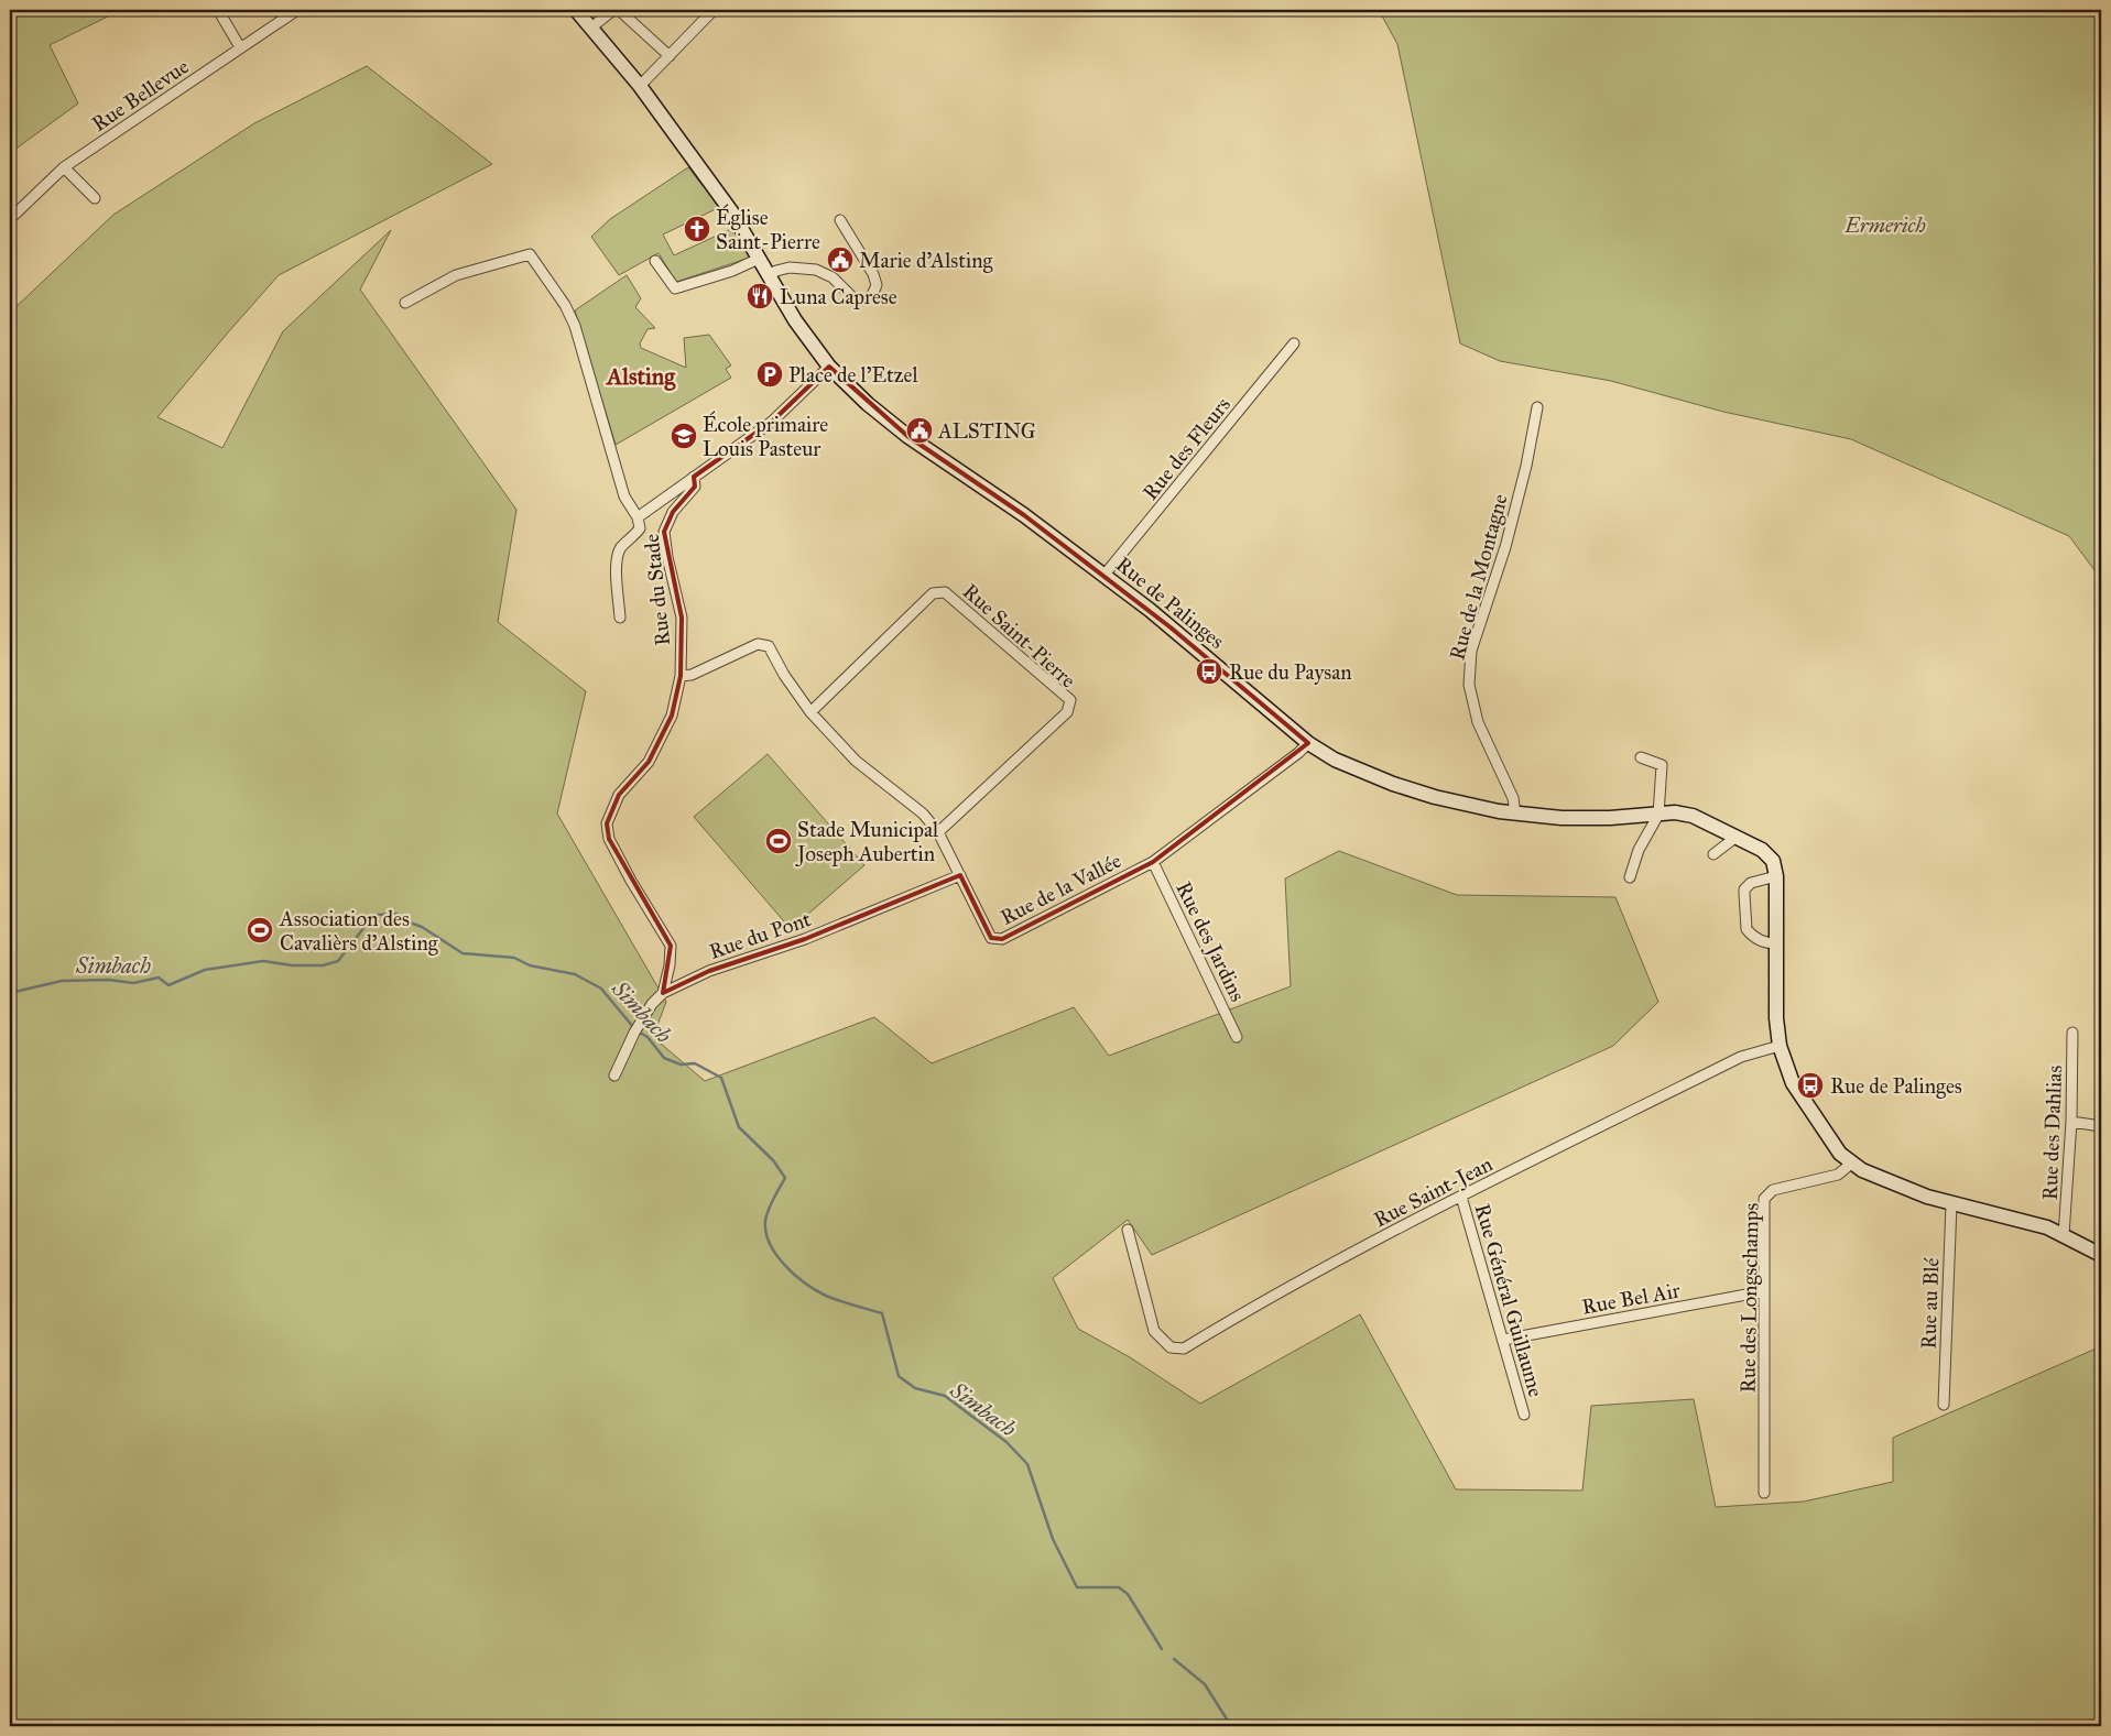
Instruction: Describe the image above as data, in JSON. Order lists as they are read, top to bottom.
{
  "streets": {
    "main road": ["Rue de Palinges"],
    "street": [
      "Rue Bellevue",
      "Rue des Fleurs",
      "Rue de la Montagne",
      "Rue du Stade",
      "Rue Saint-Pierre",
      "Rue de la Vallée",
      "Rue du Pont",
      "Rue des Jardins",
      "Rue des Dahlias",
      "Rue Saint-Jean",
      "Rue Bel Air",
      "Rue des Longschamps",
      "Rue Général Guillaume",
      "Rue au Blé"
    ]
  },
  "crossings": [
    ["Rue des Fleurs", "Rue de Palinges"],
    ["Rue de la Montagne", "Rue de Palinges"],
    ["Rue du Stade", "Rue de la Vallée"],
    ["Rue du Stade", "Rue du Pont"],
    ["Rue de Palinges", "Rue de la Vallée"],
    ["Rue de Palinges", "Rue des Dahlias"],
    ["Rue de Palinges", "Rue Saint-Jean"],
    ["Rue de Palinges", "Rue des Longschamps"],
    ["Rue de Palinges", "Rue au Blé"],
    ["Rue Saint-Pierre", "Rue de la Vallée"],
    ["Rue de la Vallée", "Rue du Pont"],
    ["Rue de la Vallée", "Rue des Jardins"],
    ["Rue Saint-Jean", "Rue Général Guillaume"],
    ["Rue Bel Air", "Rue des Longschamps"],
    ["Rue Bel Air", "Rue Général Guillaume"]
  ],
  "districts": ["Alsting"],
  "water": ["Simbach"],
  "parks": ["Ermerich"],
  "places": {
    "church": ["Église Saint-Pierre"],
    "public building": ["Marie d'Alsting", "ALSTING"],
    "restaurant": ["Luna Caprese"],
    "parking": ["Place de l'Etzel"],
    "school or university": ["École primaire Louis Pasteur"],
    "bus stop": ["Rue du Paysan", "Rue de Palinges"],
    "sports": ["Stade Municipal Joseph Aubertin", "Association des Cavalièrs d'Alsting"]
  }
}
